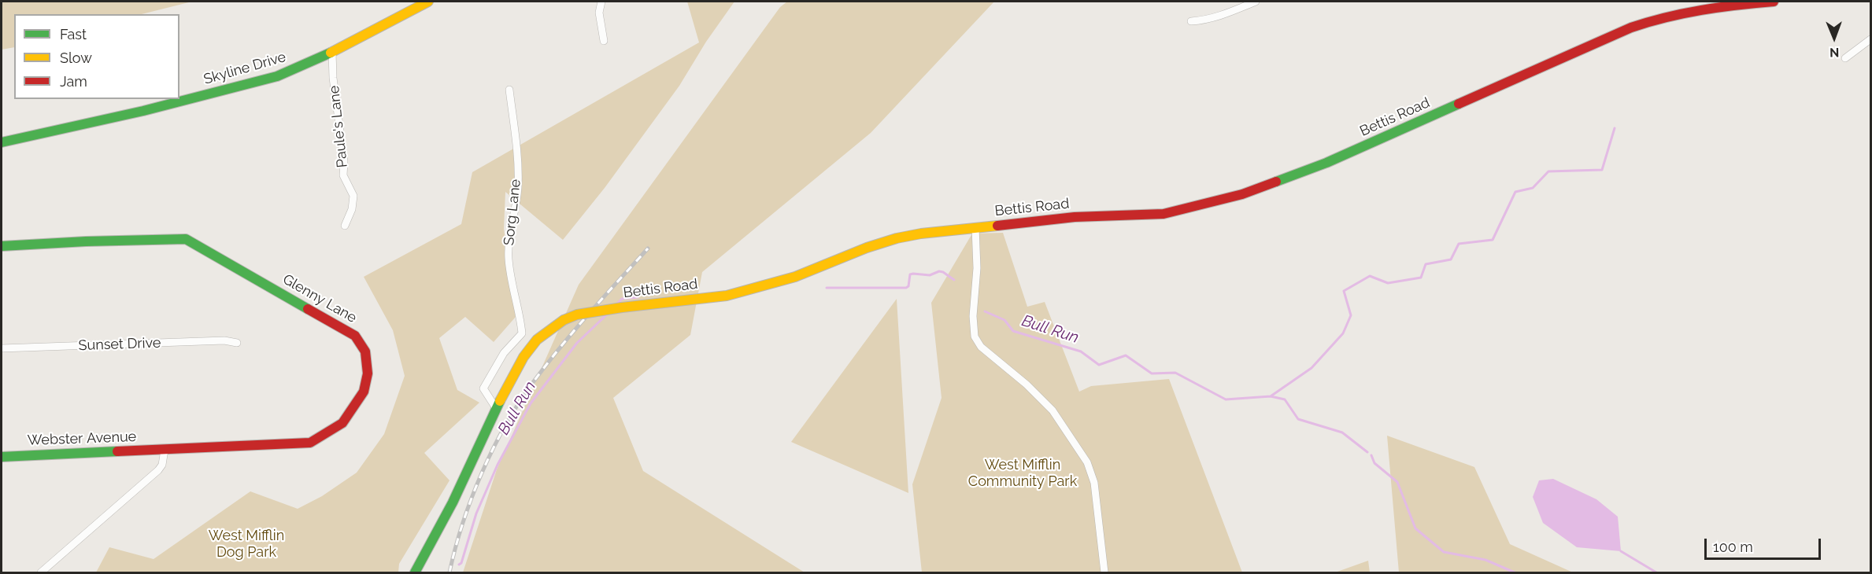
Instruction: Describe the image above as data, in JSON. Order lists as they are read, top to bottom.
{
  "streets": {
    "street": [
      "Skyline Drive",
      "Bettis Road",
      "Paule's Lane",
      "Sorg Lane",
      "Glenny Lane",
      "Sunset Drive",
      "Webster Avenue"
    ]
  },
  "crossings": [
    ["Skyline Drive", "Paule's Lane"],
    ["Bettis Road", "Sorg Lane"],
    ["Glenny Lane", "Webster Avenue"]
  ],
  "water": ["Bull Run"],
  "parks": ["West Mifflin Community Park", "West Mifflin Dog Park"],
  "legend": ["Fast", "Slow", "Jam"],
  "scale_bar": "100 m",
  "north": "bottom"
}
